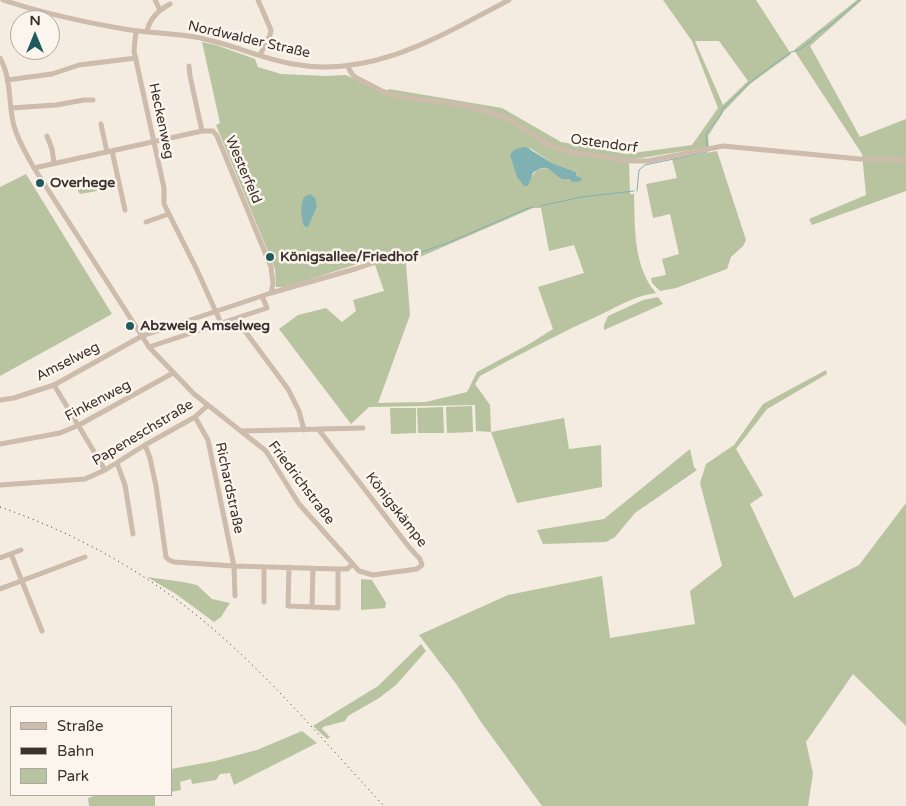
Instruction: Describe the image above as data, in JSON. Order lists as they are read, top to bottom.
{
  "streets": {
    "street": [
      "Nordwalder Straße",
      "Heckenweg",
      "Ostendorf",
      "Westerfeld",
      "Amselweg",
      "Finkenweg",
      "Papeneschstraße",
      "Friedrichstraße",
      "Richardstraße",
      "Königskämpe"
    ]
  },
  "crossings": [
    ["Nordwalder Straße", "Heckenweg"],
    ["Nordwalder Straße", "Ostendorf"],
    ["Heckenweg", "Amselweg"],
    ["Westerfeld", "Amselweg"],
    ["Amselweg", "Friedrichstraße"],
    ["Finkenweg", "Friedrichstraße"],
    ["Papeneschstraße", "Friedrichstraße"],
    ["Papeneschstraße", "Richardstraße"],
    ["Friedrichstraße", "Königskämpe"]
  ],
  "places": ["Overhege", "Königsallee/Friedhof", "Abzweig Amselweg"],
  "legend": ["Straße", "Bahn", "Park"],
  "north": "top"
}
